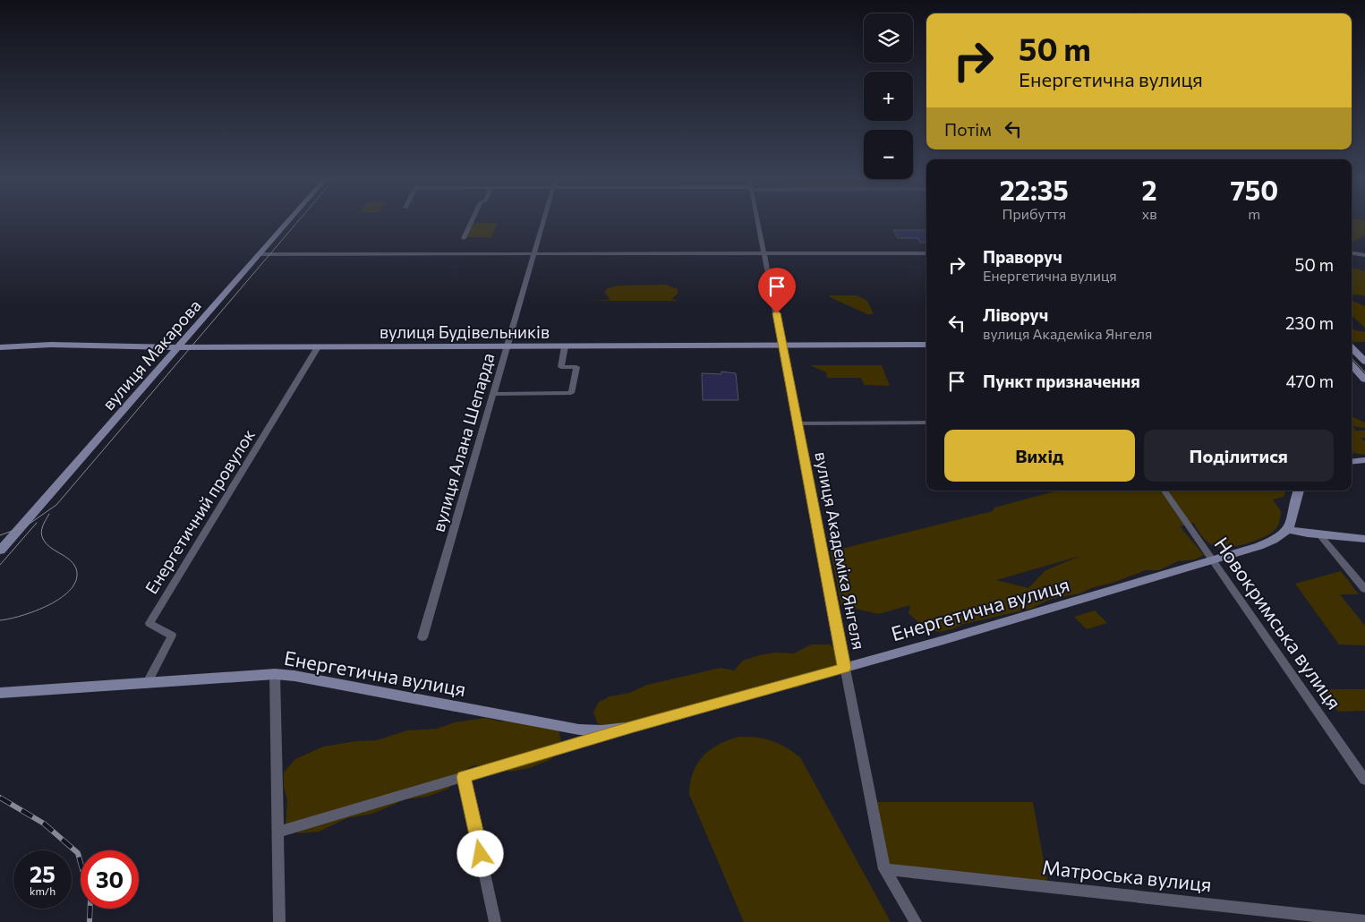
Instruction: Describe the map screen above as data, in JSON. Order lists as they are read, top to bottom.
{
  "streets": {
    "main road": ["вулиця Будівельників", "вулиця Макарова", "Енергетична вулиця"],
    "street": [
      "вулиця Алана Шепарда",
      "Енергетичний провулок",
      "вулиця Академіка Янгеля",
      "Новокримська вулиця",
      "Матроська вулиця"
    ]
  },
  "crossings": [
    ["вулиця Будівельників", "вулиця Макарова"],
    ["вулиця Будівельників", "вулиця Алана Шепарда"],
    ["вулиця Будівельників", "Енергетичний провулок"],
    ["вулиця Будівельників", "вулиця Академіка Янгеля"],
    ["Енергетичний провулок", "Енергетична вулиця"],
    ["вулиця Академіка Янгеля", "Енергетична вулиця"],
    ["вулиця Академіка Янгеля", "Матроська вулиця"],
    ["Енергетична вулиця", "Новокримська вулиця"]
  ],
  "page": {
    "map_buttons": ["+", "−"],
    "turn": ["50 m", "Енергетична вулиця"],
    "then": "Потім",
    "eta": [
      "22:35",
      "Прибуття",
      "2",
      "хв",
      "750",
      "m"
    ],
    "list": [
      {
        "name": "Праворуч",
        "note": "Енергетична вулиця",
        "value": "50 m"
      },
      {
        "name": "Ліворуч",
        "note": "вулиця Академіка Янгеля",
        "value": "230 m"
      },
      {
        "name": "Пункт призначення",
        "value": "470 m"
      }
    ],
    "buttons": ["Вихід", "Поділитися"],
    "speed": "25 km/h",
    "limit": "30"
  }
}
